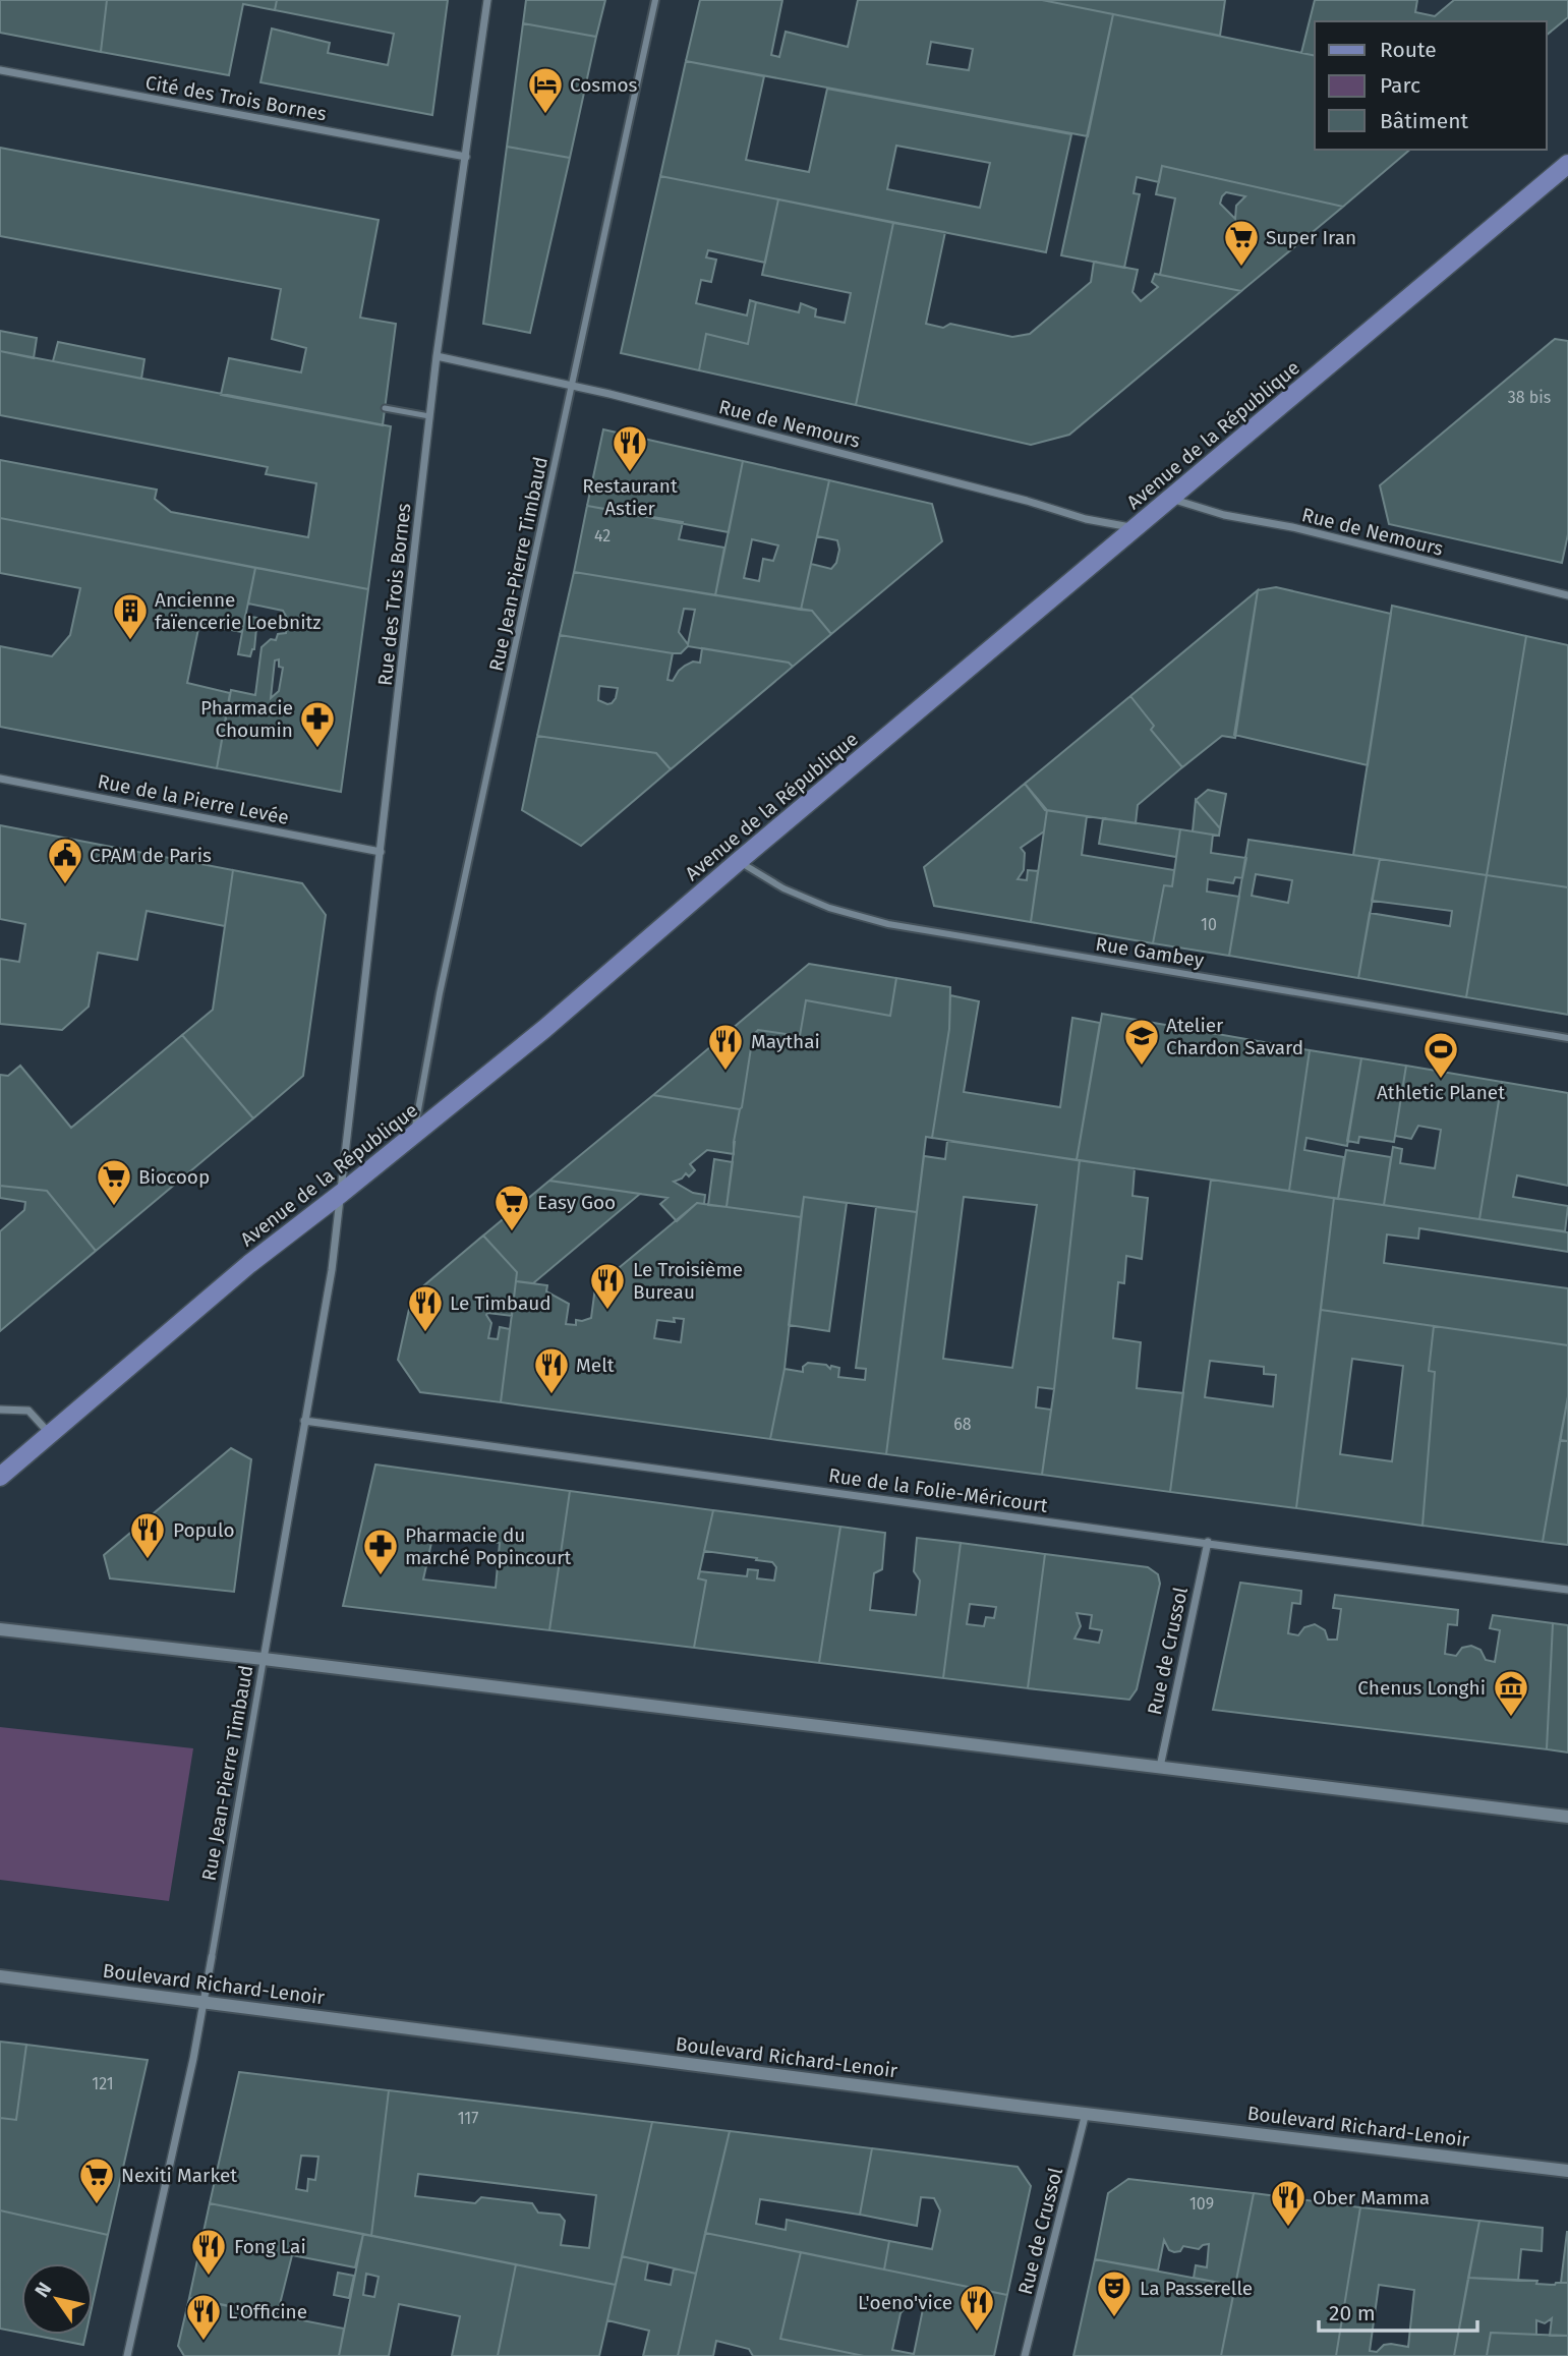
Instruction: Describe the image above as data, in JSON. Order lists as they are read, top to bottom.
{
  "streets": {
    "main road": ["Avenue de la République"],
    "street": [
      "Cité des Trois Bornes",
      "Rue de Nemours",
      "Rue Jean-Pierre Timbaud",
      "Rue des Trois Bornes",
      "Rue de la Pierre Levée",
      "Rue Gambey",
      "Rue de la Folie-Méricourt",
      "Rue de Crussol",
      "Boulevard Richard-Lenoir"
    ]
  },
  "crossings": [
    ["Cité des Trois Bornes", "Rue des Trois Bornes"],
    ["Rue de Nemours", "Avenue de la République"],
    ["Rue de Nemours", "Rue Jean-Pierre Timbaud"],
    ["Rue de Nemours", "Rue des Trois Bornes"],
    ["Avenue de la République", "Rue Jean-Pierre Timbaud"],
    ["Avenue de la République", "Rue des Trois Bornes"],
    ["Avenue de la République", "Rue Gambey"],
    ["Rue Jean-Pierre Timbaud", "Rue des Trois Bornes"],
    ["Rue Jean-Pierre Timbaud", "Rue de la Folie-Méricourt"],
    ["Rue Jean-Pierre Timbaud", "Boulevard Richard-Lenoir"],
    ["Rue des Trois Bornes", "Rue de la Pierre Levée"],
    ["Rue de la Folie-Méricourt", "Rue de Crussol"],
    ["Rue de Crussol", "Boulevard Richard-Lenoir"]
  ],
  "places": {
    "hotel": ["Cosmos"],
    "supermarket": [
      "Super Iran",
      "Biocoop",
      "Easy Goo",
      "Nexiti Market"
    ],
    "restaurant": [
      "Restaurant Astier",
      "Maythai",
      "Le Troisième Bureau",
      "Le Timbaud",
      "Melt",
      "Populo",
      "Ober Mamma",
      "Fong Lai",
      "L'oeno'vice",
      "L'Officine"
    ],
    "building": ["Ancienne faïencerie Loebnitz"],
    "pharmacy": ["Pharmacie Choumin", "Pharmacie du marché Popincourt"],
    "public building": ["CPAM de Paris"],
    "school or university": ["Atelier Chardon Savard"],
    "sports": ["Athletic Planet"],
    "museum": ["Chenus Longhi"],
    "theatre": ["La Passerelle"]
  },
  "house_numbers": [
    "38 bis",
    "42",
    "10",
    "68",
    "121",
    "117",
    "109"
  ],
  "legend": ["Route", "Parc", "Bâtiment"],
  "scale_bar": "20 m",
  "north": "top left"
}
